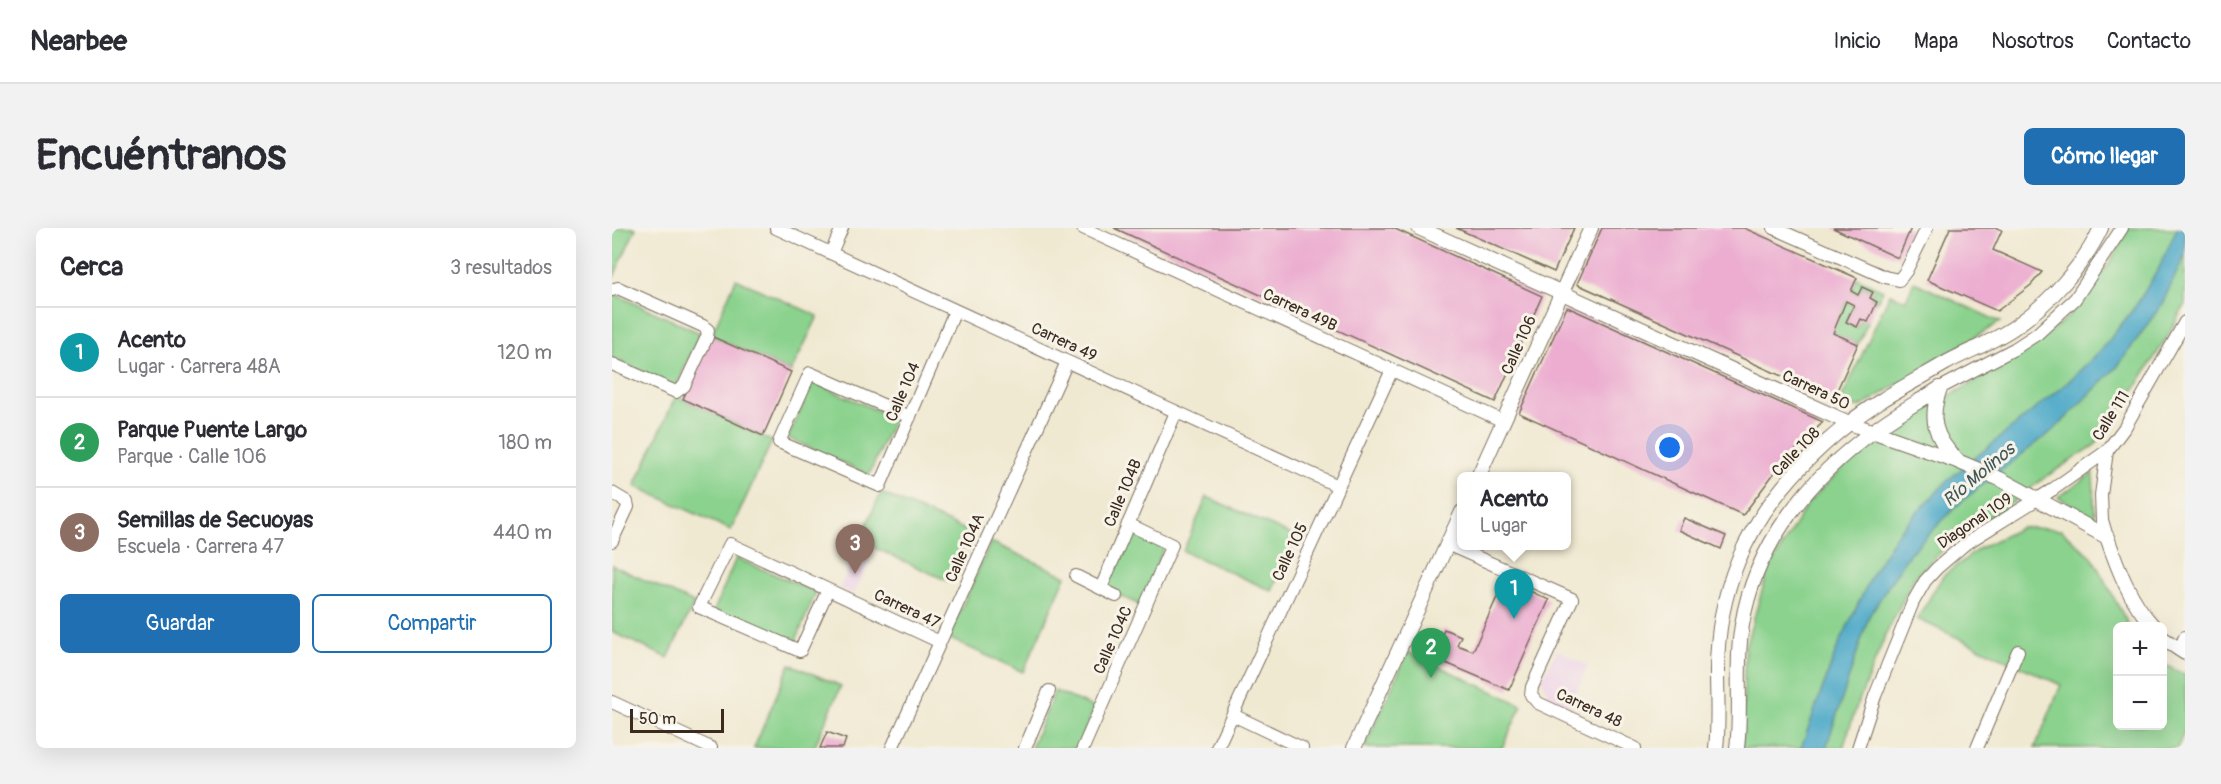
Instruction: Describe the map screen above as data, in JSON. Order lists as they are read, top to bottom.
{
  "streets": {
    "street": [
      "Carrera 49B",
      "Carrera 49",
      "Calle 106",
      "Carrera 50",
      "Calle 104",
      "Calle 111",
      "Calle 108",
      "Calle 104B",
      "Diagonal 109",
      "Calle 104A",
      "Calle 105",
      "Carrera 47",
      "Calle 104C",
      "Carrera 48"
    ]
  },
  "crossings": [
    ["Carrera 49B", "Calle 106"],
    ["Carrera 49B", "Calle 105"],
    ["Carrera 49", "Calle 104"],
    ["Carrera 49", "Calle 104B"],
    ["Carrera 49", "Calle 104A"],
    ["Carrera 49", "Calle 105"],
    ["Calle 106", "Carrera 50"],
    ["Carrera 50", "Calle 111"],
    ["Carrera 50", "Calle 108"],
    ["Carrera 50", "Diagonal 109"],
    ["Calle 111", "Diagonal 109"],
    ["Calle 104B", "Calle 104C"],
    ["Calle 104A", "Carrera 47"]
  ],
  "water": ["Río Molinos"],
  "scale_bar": "50 m",
  "page": {
    "header": "Nearbee",
    "nav": [
      "Inicio",
      "Mapa",
      "Nosotros",
      "Contacto"
    ],
    "buttons": [
      "Cómo llegar",
      ["Guardar", "Compartir"]
    ],
    "title": "Encuéntranos",
    "heading": ["Cerca", "3 resultados"],
    "list": [
      {
        "mark": "1",
        "name": "Acento",
        "note": "Lugar · Carrera 48A",
        "value": "120 m"
      },
      {
        "mark": "2",
        "name": "Parque Puente Largo",
        "note": "Parque · Calle 106",
        "value": "180 m"
      },
      {
        "mark": "3",
        "name": "Semillas de Secuoyas",
        "note": "Escuela · Carrera 47",
        "value": "440 m"
      }
    ],
    "popup": ["Acento", "Lugar"],
    "pins": ["3", "1", "2"],
    "map_buttons": ["+", "−"],
    "scale": "50 m"
  }
}
